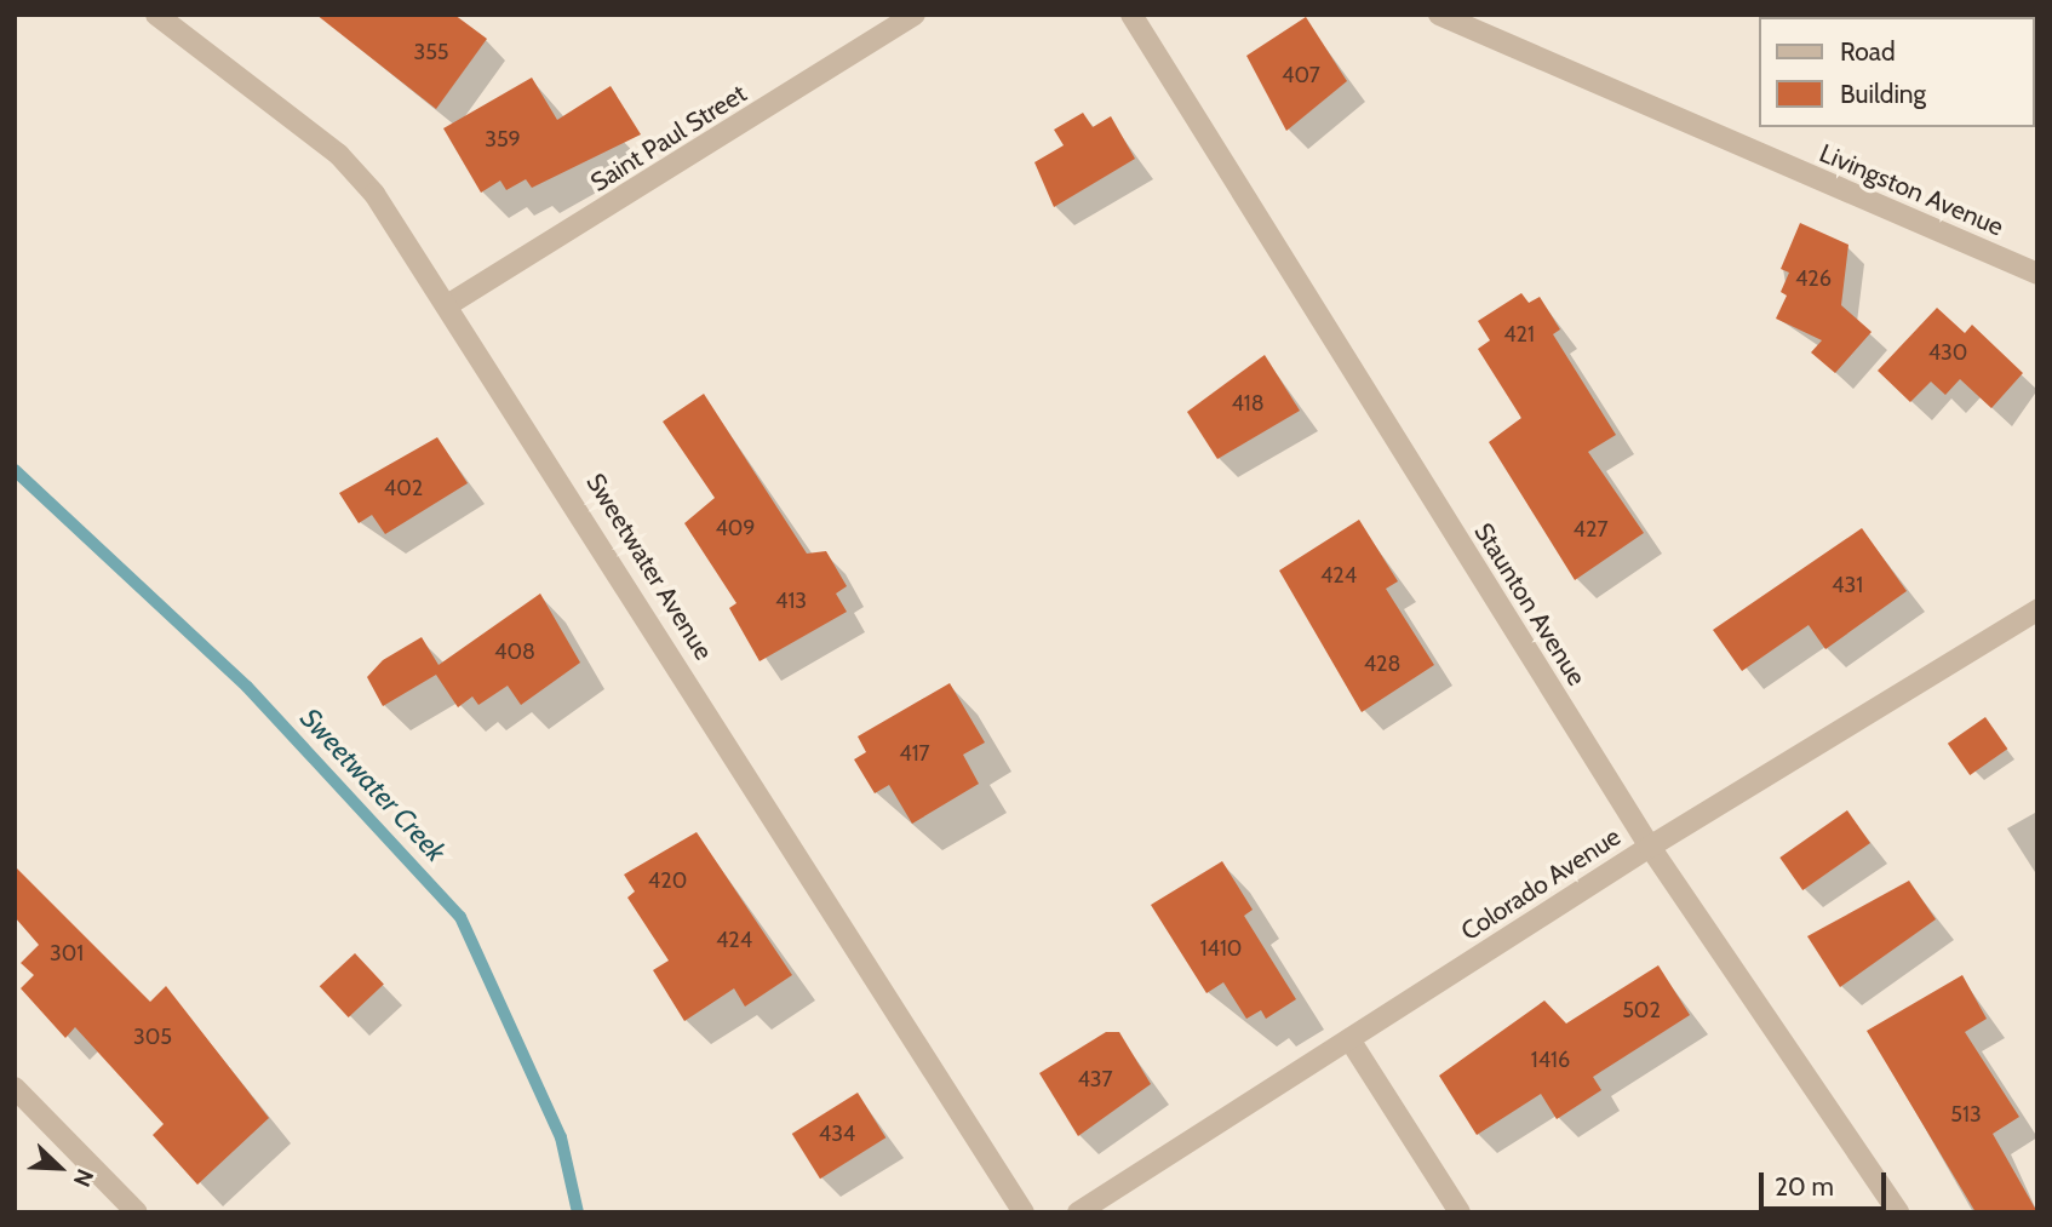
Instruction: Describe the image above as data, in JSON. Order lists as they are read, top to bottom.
{
  "streets": {
    "street": [
      "Saint Paul Street",
      "Livingston Avenue",
      "Sweetwater Avenue",
      "Staunton Avenue",
      "Colorado Avenue"
    ]
  },
  "crossings": [
    ["Saint Paul Street", "Sweetwater Avenue"],
    ["Staunton Avenue", "Colorado Avenue"]
  ],
  "water": ["Sweetwater Creek"],
  "house_numbers": [
    "355",
    "407",
    "359",
    "426",
    "421",
    "430",
    "418",
    "402",
    "409",
    "427",
    "424",
    "431",
    "413",
    "408",
    "428",
    "417",
    "420",
    "424",
    "1410",
    "301",
    "502",
    "305",
    "1416",
    "437",
    "513",
    "434"
  ],
  "legend": ["Road", "Building"],
  "scale_bar": "20 m",
  "north": "bottom right"
}
